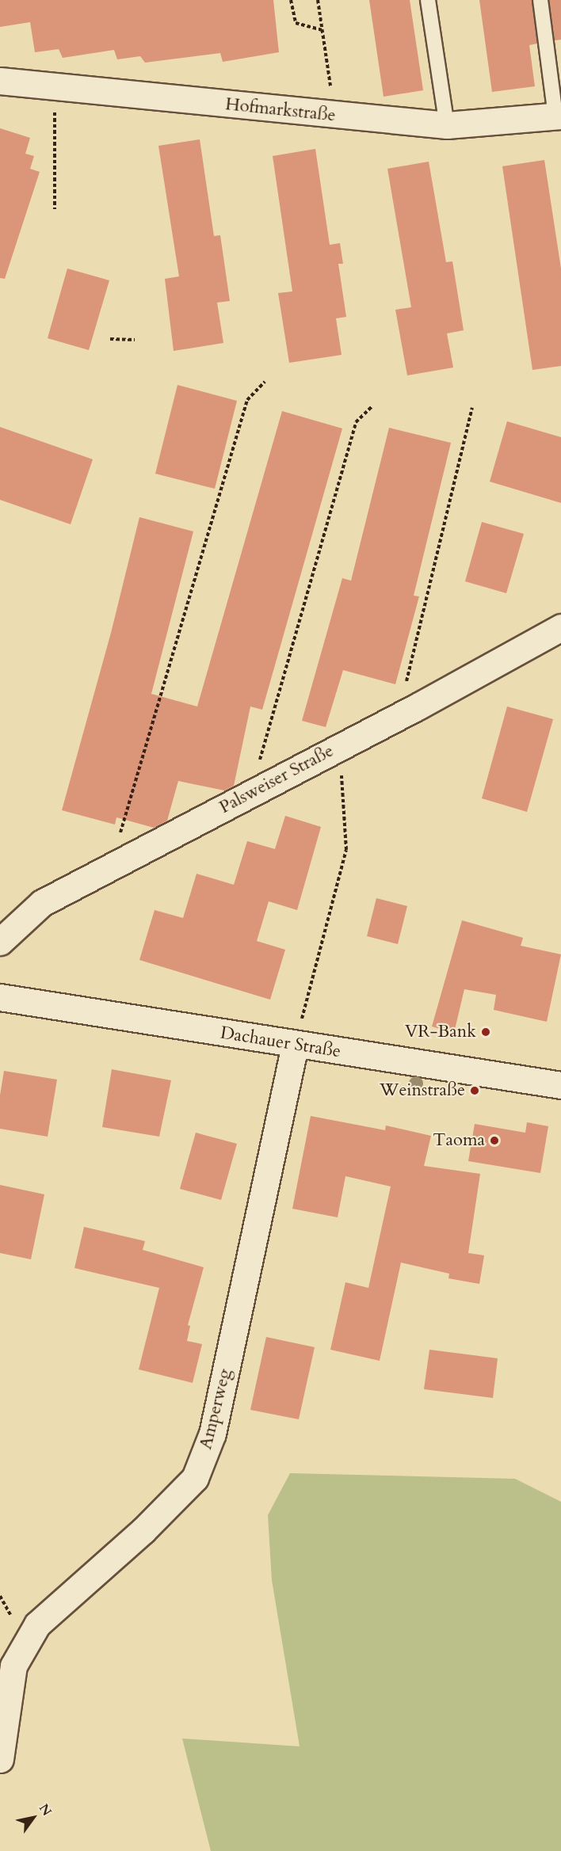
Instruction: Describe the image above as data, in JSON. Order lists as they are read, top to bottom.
{
  "streets": {
    "street": [
      "Hofmarkstraße",
      "Palsweiser Straße",
      "Dachauer Straße",
      "Amperweg"
    ]
  },
  "crossings": [
    ["Dachauer Straße", "Amperweg"]
  ],
  "places": ["VR-Bank", "Weinstraße", "Taoma"],
  "north": "top right"
}
